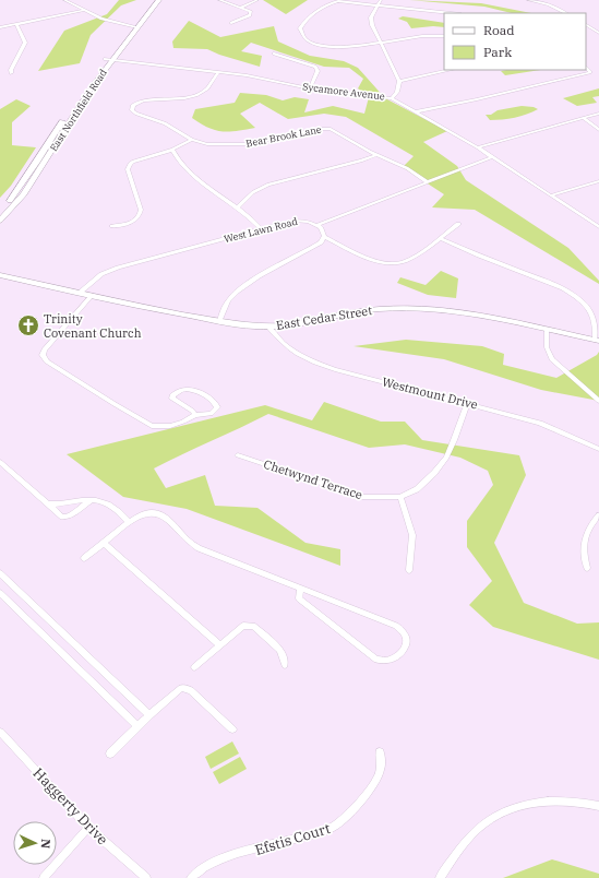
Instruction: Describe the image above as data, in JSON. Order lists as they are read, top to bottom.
{
  "streets": {
    "main road": ["East Northfield Road", "East Cedar Street"],
    "street": [
      "Sycamore Avenue",
      "Bear Brook Lane",
      "West Lawn Road",
      "Westmount Drive",
      "Chetwynd Terrace",
      "Haggerty Drive",
      "Efstis Court"
    ]
  },
  "crossings": [
    ["Sycamore Avenue", "East Northfield Road"],
    ["Sycamore Avenue", "Bear Brook Lane"],
    ["West Lawn Road", "East Cedar Street"],
    ["East Cedar Street", "Westmount Drive"],
    ["Westmount Drive", "Chetwynd Terrace"]
  ],
  "places": {
    "church": ["Trinity Covenant Church"]
  },
  "legend": ["Road", "Park"],
  "north": "right"
}
